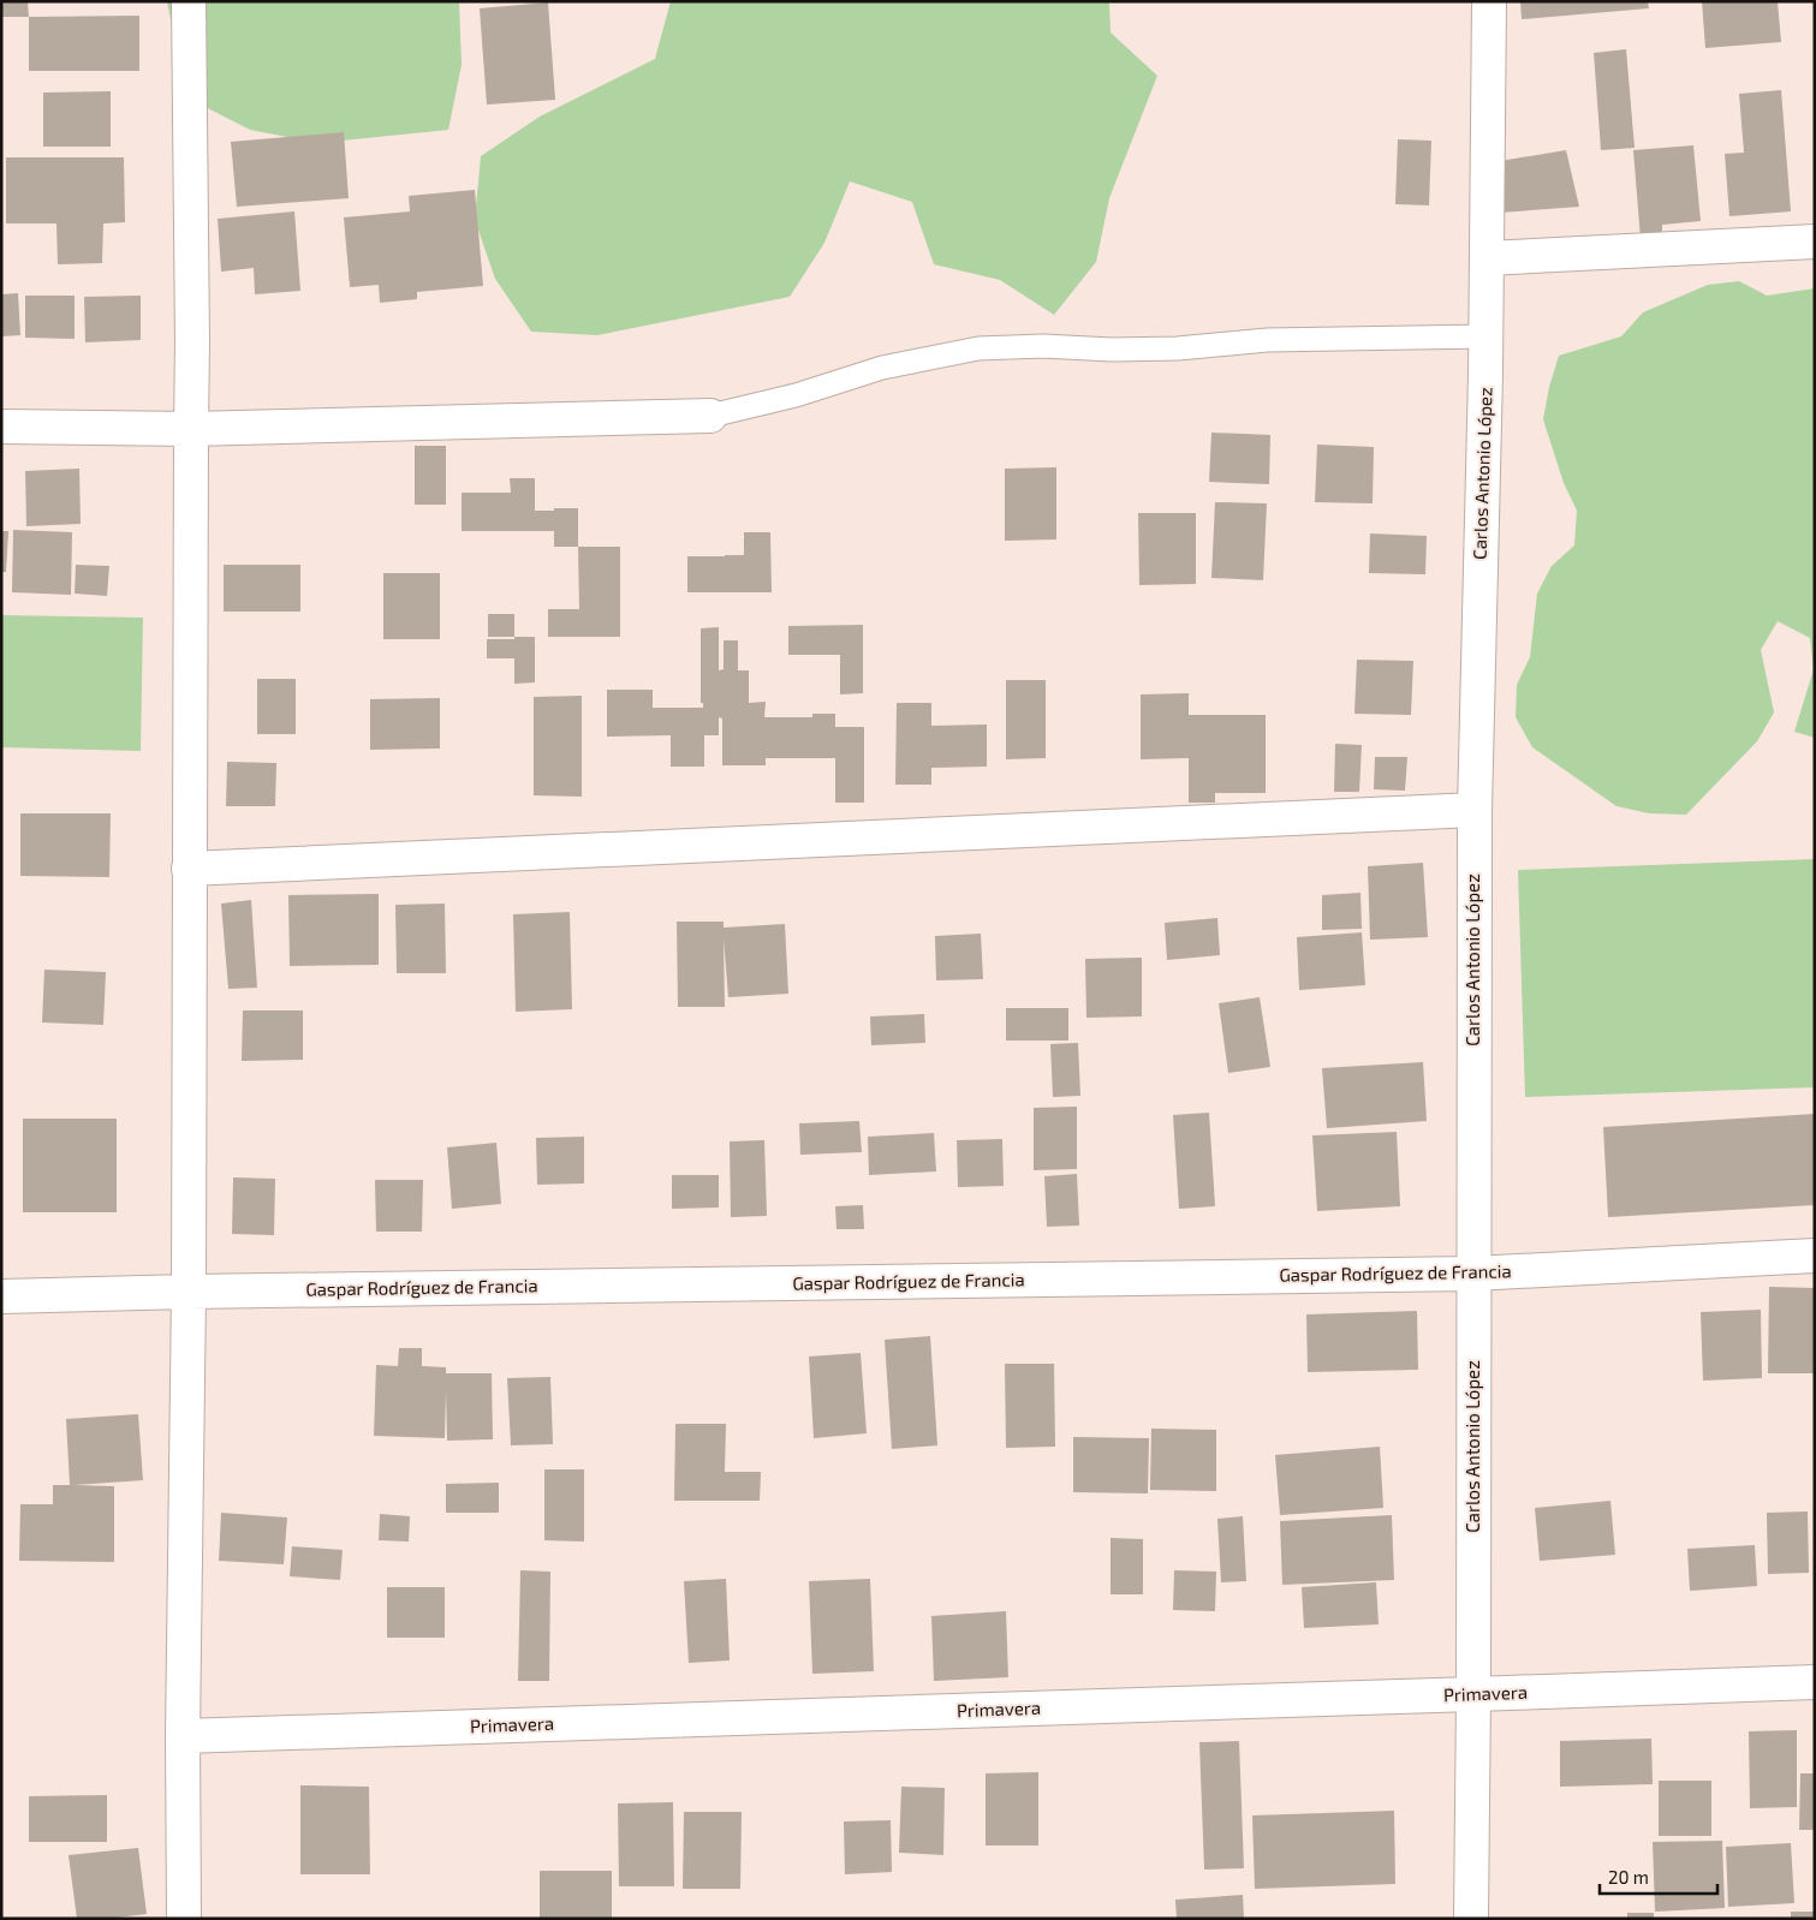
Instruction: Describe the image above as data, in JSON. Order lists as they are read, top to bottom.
{
  "streets": {
    "street": ["Carlos Antonio López", "Gaspar Rodríguez de Francia", "Primavera"]
  },
  "crossings": [
    ["Carlos Antonio López", "Gaspar Rodríguez de Francia"],
    ["Carlos Antonio López", "Primavera"]
  ],
  "scale_bar": "20 m"
}
